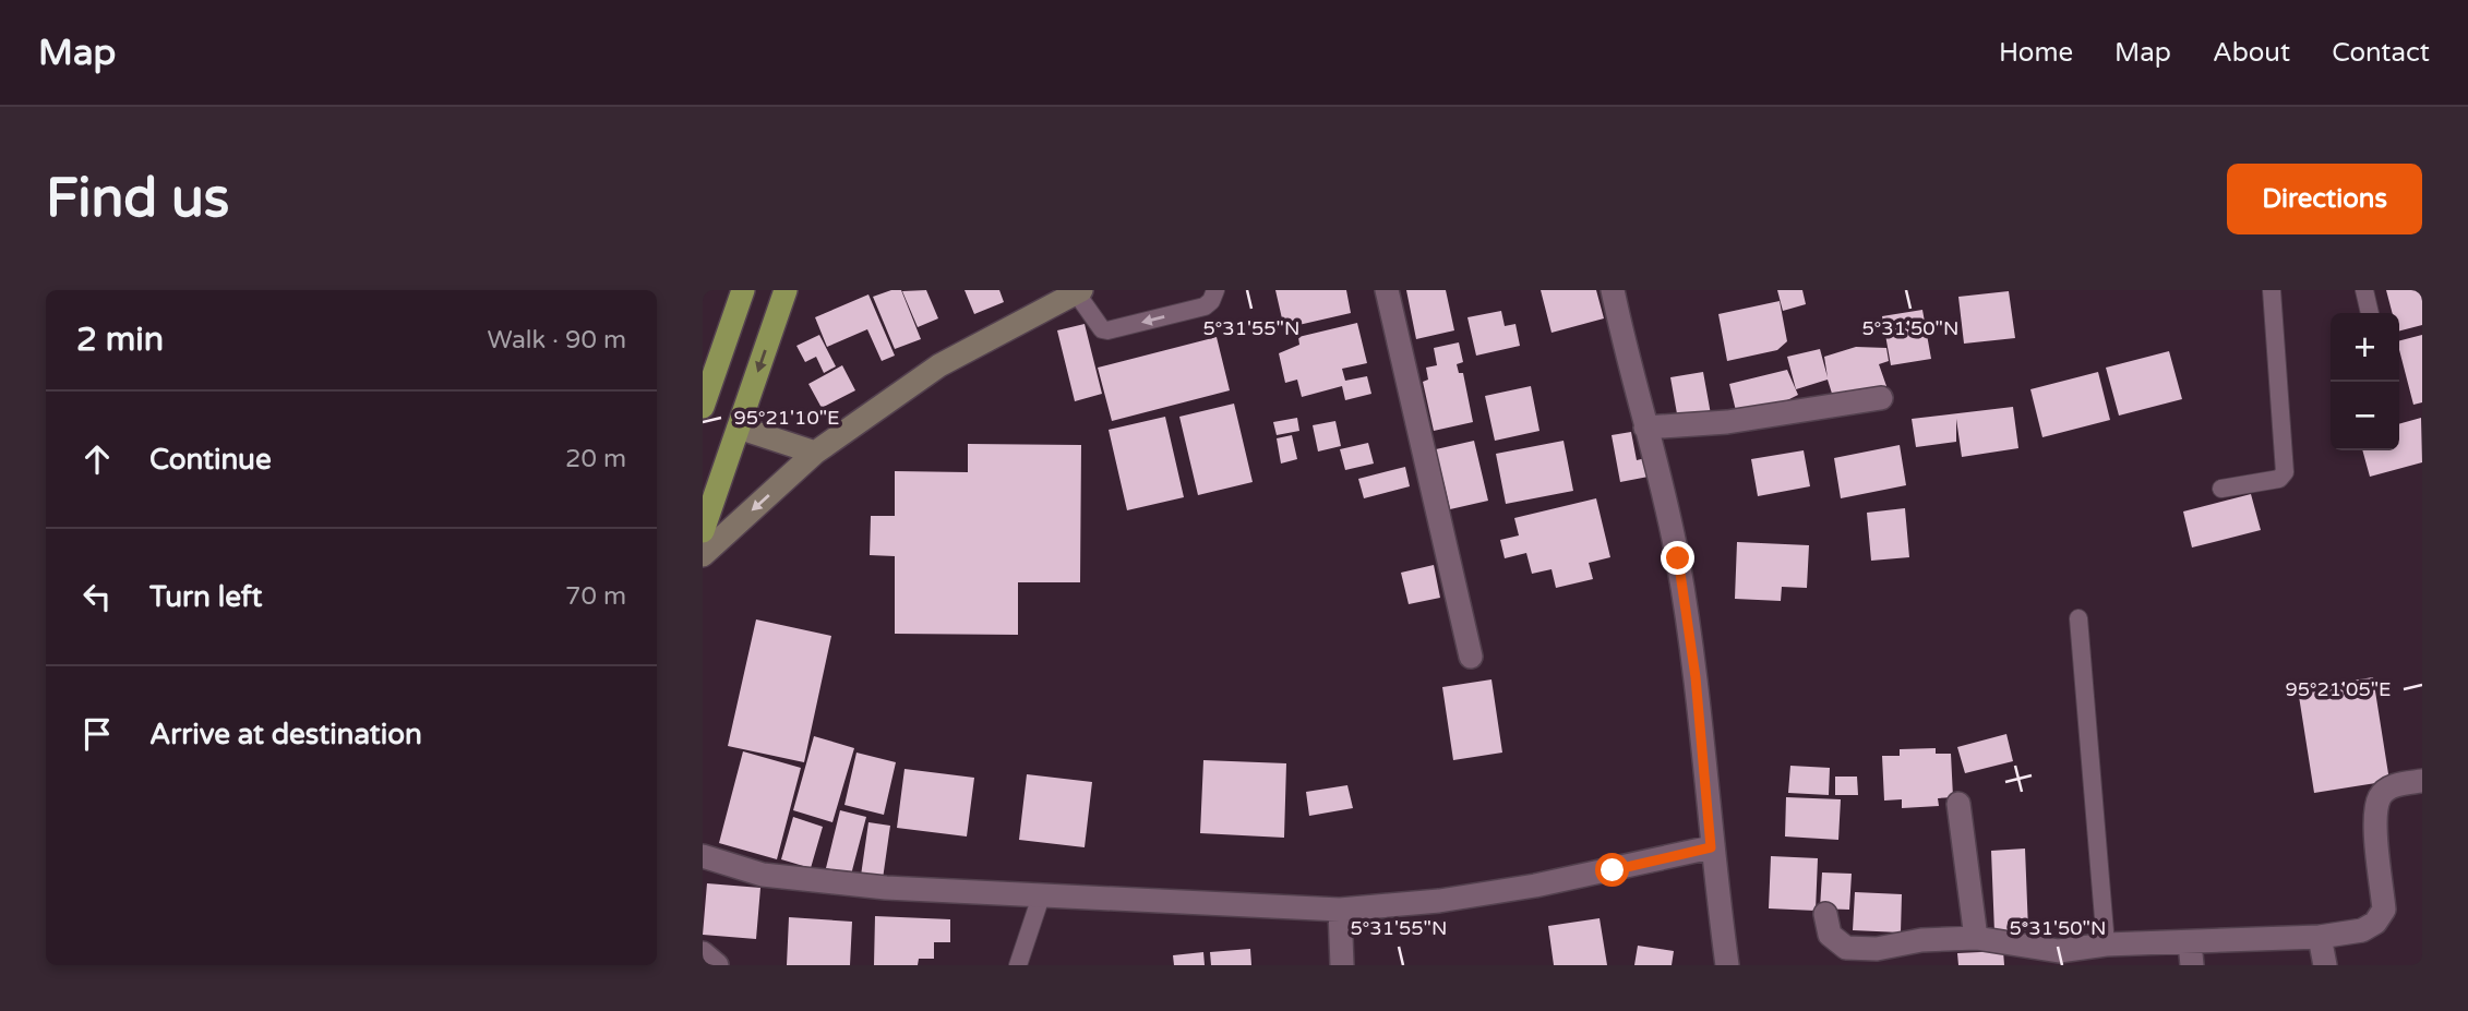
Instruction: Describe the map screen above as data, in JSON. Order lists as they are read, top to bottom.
{
  "page": {
    "header": "Map",
    "nav": [
      "Home",
      "Map",
      "About",
      "Contact"
    ],
    "buttons": "Directions",
    "title": "Find us",
    "heading": ["2 min", "Walk · 90 m"],
    "map_buttons": ["+", "−"],
    "list": [
      ["Continue", "20 m"],
      ["Turn left", "70 m"],
      "Arrive at destination"
    ]
  },
  "coordinates": [
    "5°31'55\"N",
    "5°31'50\"N",
    "95°21'10\"E",
    "95°21'05\"E"
  ]
}
